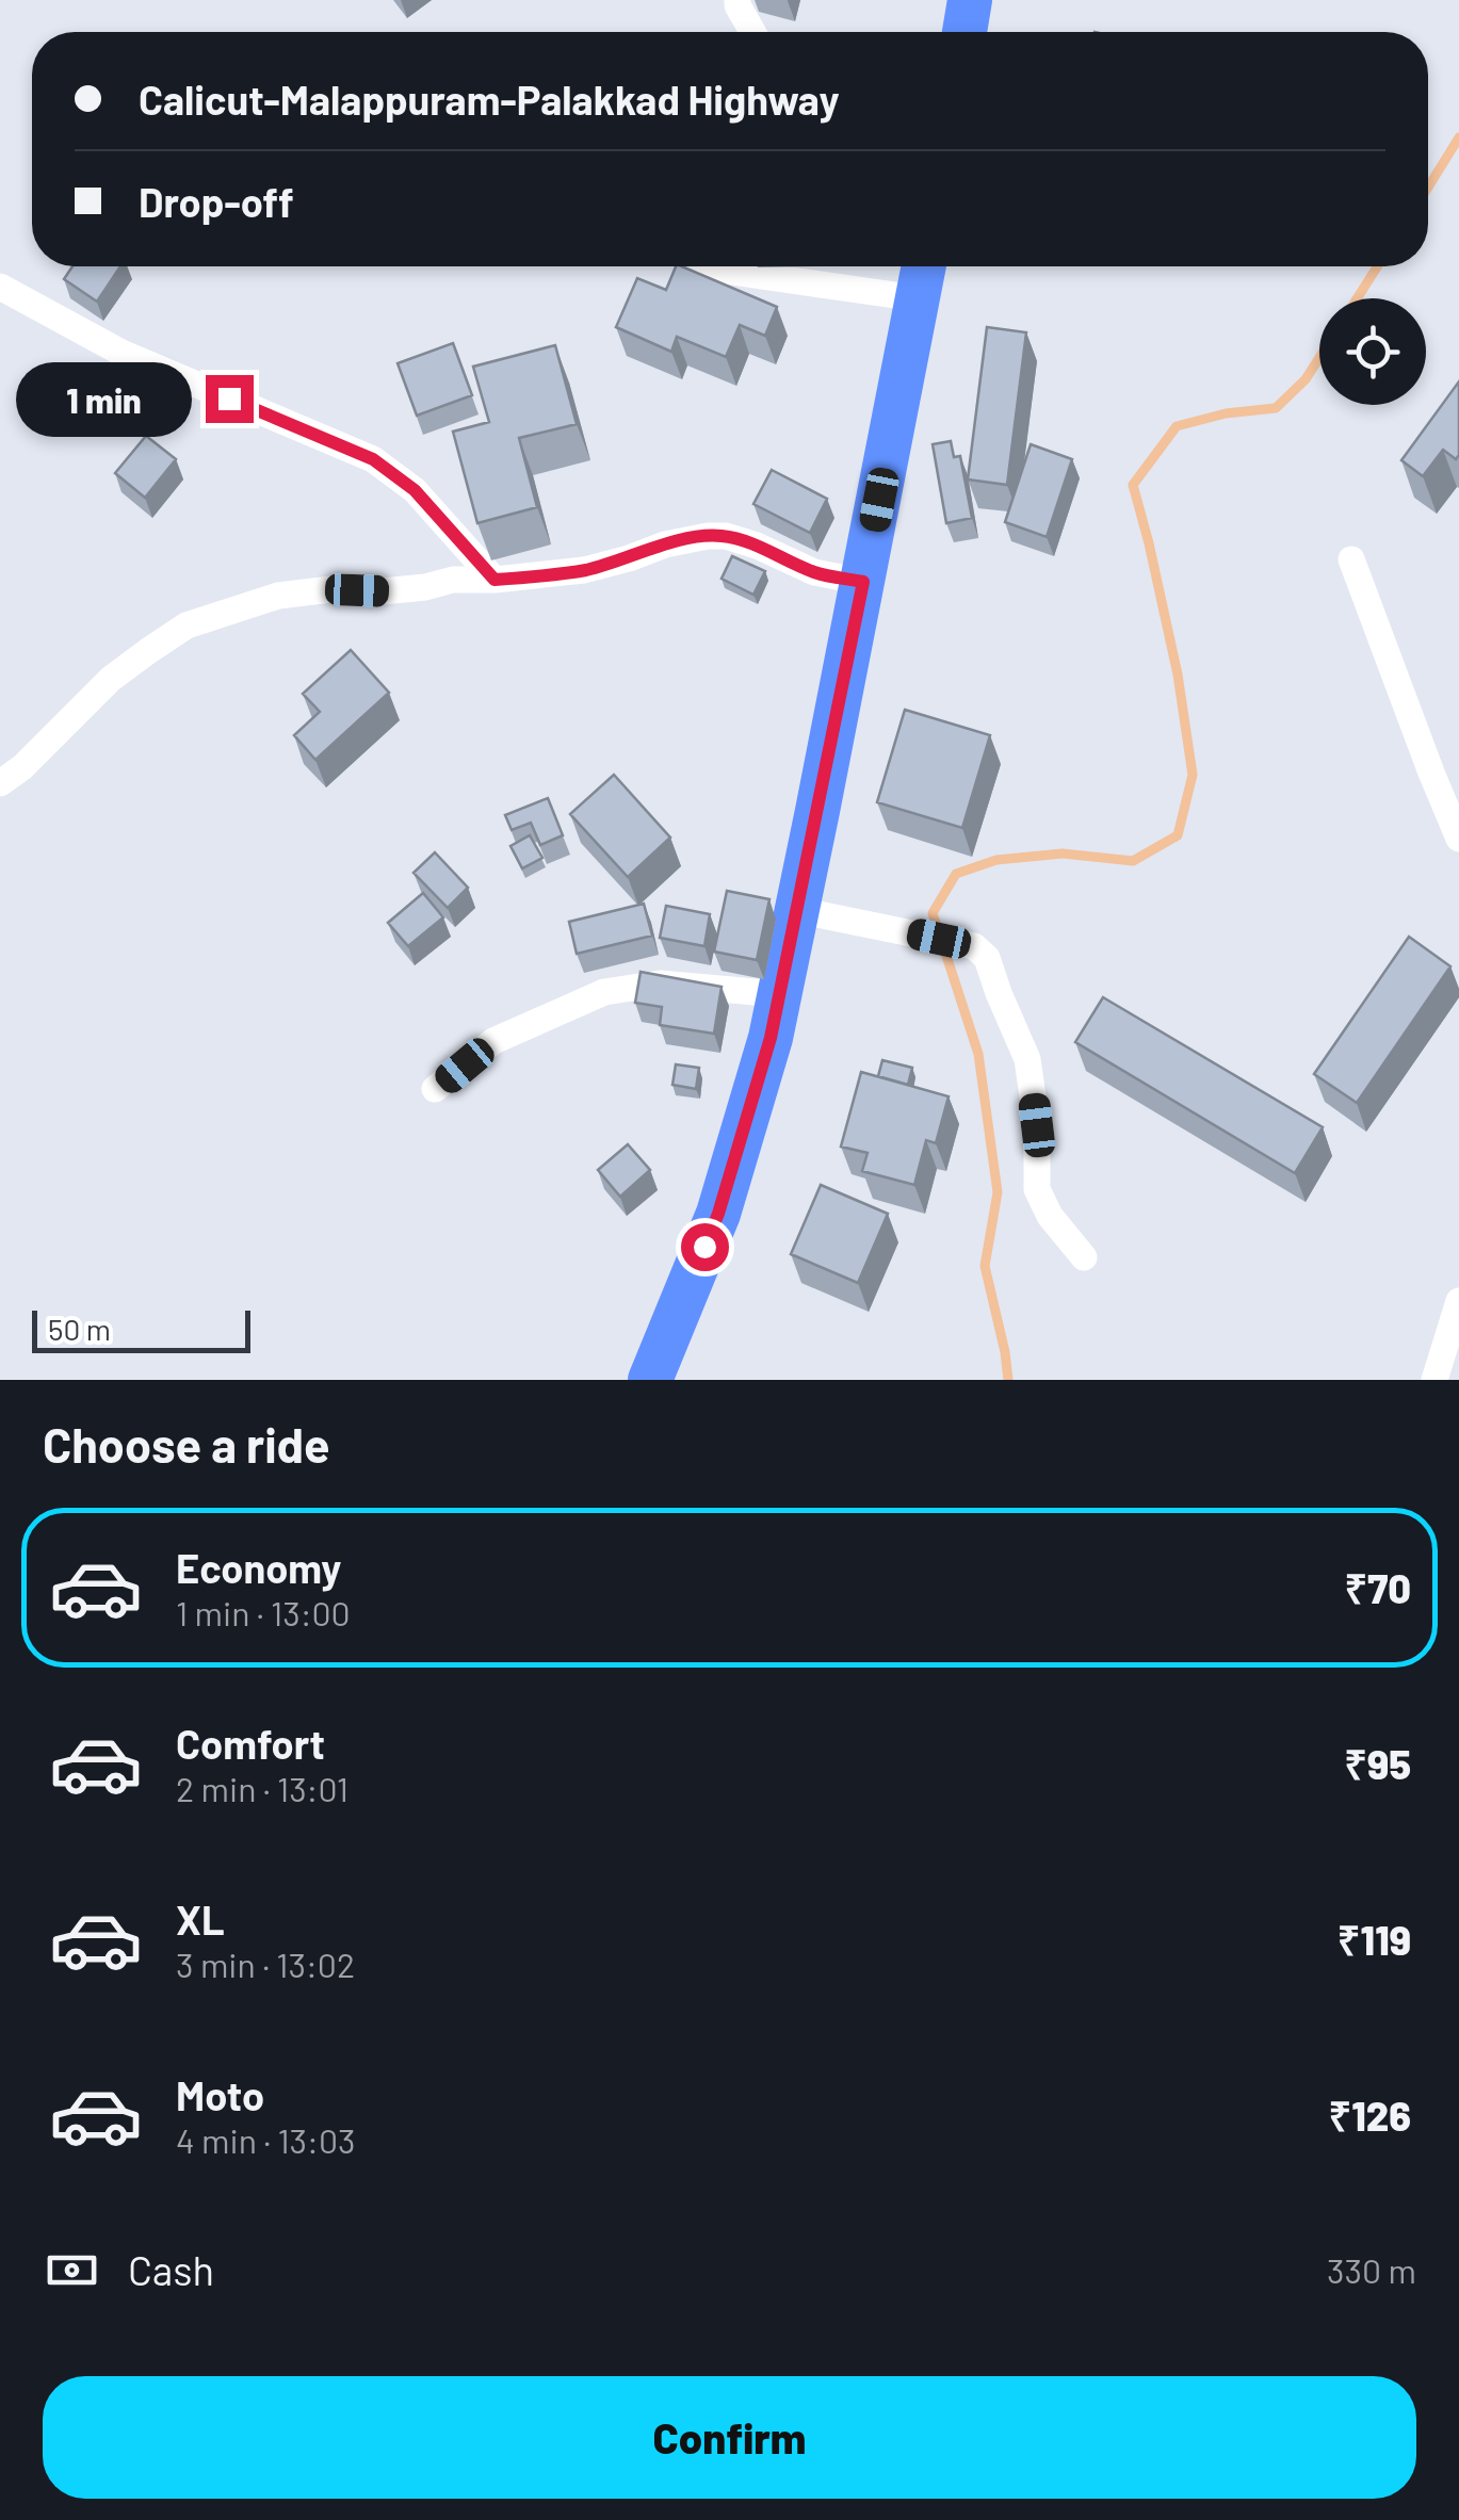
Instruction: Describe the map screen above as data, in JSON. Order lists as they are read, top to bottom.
{
  "scale_bar": "50 m",
  "page": {
    "banner": ["Calicut-Malappuram-Palakkad Highway", "Drop-off"],
    "bubble": "1 min",
    "scale": "50 m",
    "heading": "Choose a ride",
    "list": [
      {
        "name": "Economy",
        "note": "1 min · 13:00",
        "value": "₹70"
      },
      {
        "name": "Comfort",
        "note": "2 min · 13:01",
        "value": "₹95"
      },
      {
        "name": "XL",
        "note": "3 min · 13:02",
        "value": "₹119"
      },
      {
        "name": "Moto",
        "note": "4 min · 13:03",
        "value": "₹126"
      }
    ],
    "pay": ["Cash", "330 m"],
    "buttons": "Confirm"
  }
}
